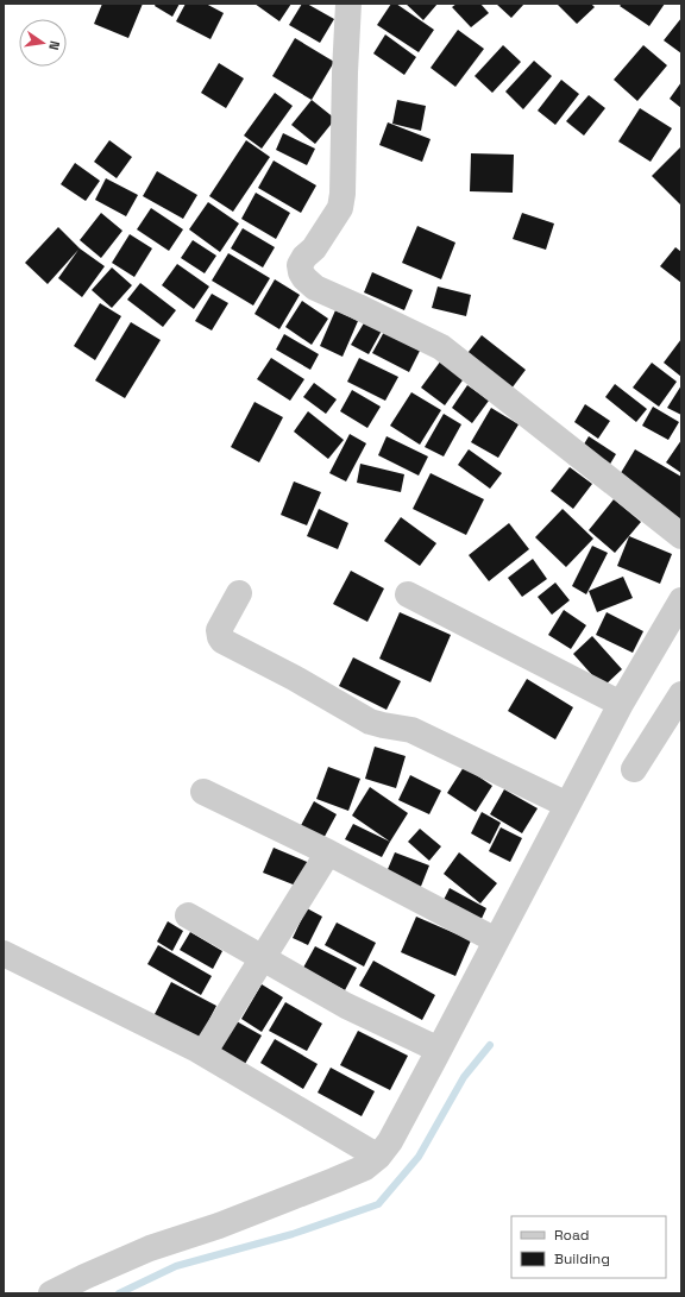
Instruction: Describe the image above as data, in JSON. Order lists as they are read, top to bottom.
{
  "legend": ["Road", "Building"],
  "north": "right"
}
